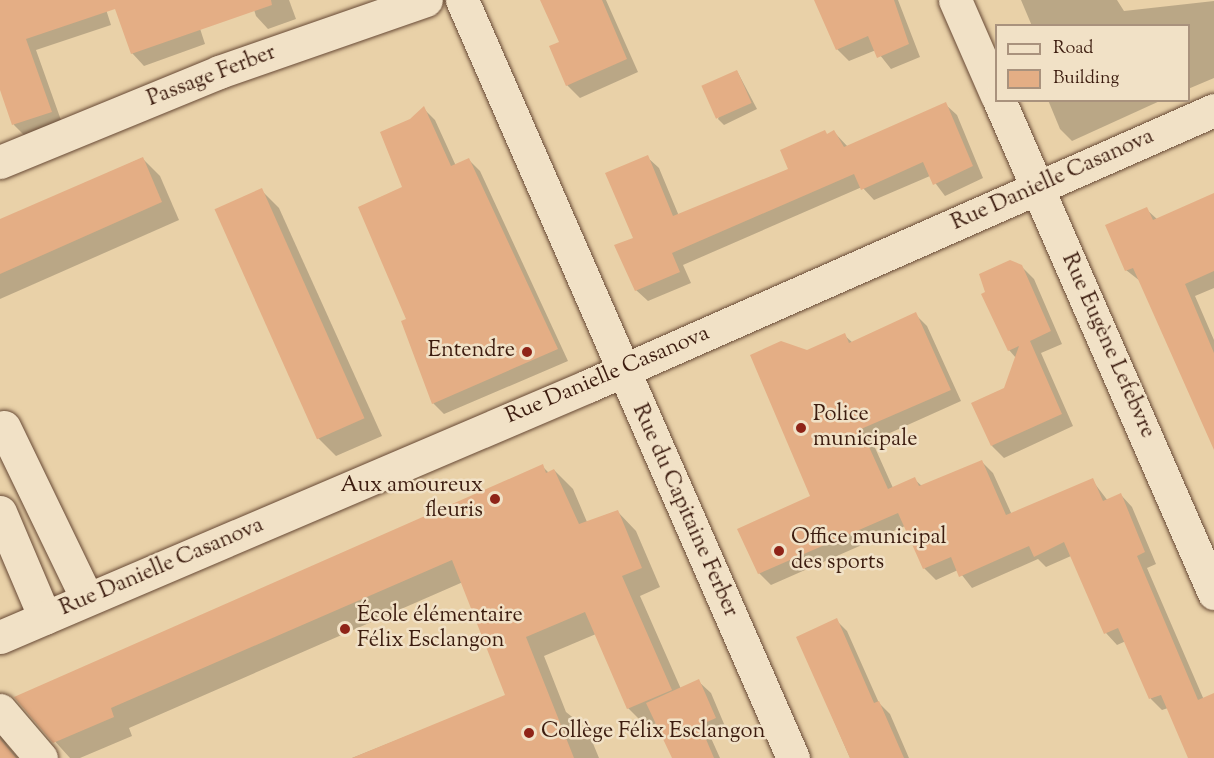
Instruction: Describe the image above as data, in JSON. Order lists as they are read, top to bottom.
{
  "streets": {
    "street": [
      "Passage Ferber",
      "Rue Danielle Casanova",
      "Rue Eugène Lefebvre",
      "Rue du Capitaine Ferber"
    ]
  },
  "crossings": [
    ["Rue Danielle Casanova", "Rue Eugène Lefebvre"],
    ["Rue Danielle Casanova", "Rue du Capitaine Ferber"]
  ],
  "places": [
    "Entendre",
    "Police municipale",
    "Aux amoureux fleuris",
    "Office municipal des sports",
    "École élémentaire Félix Esclangon",
    "Collège Félix Esclangon"
  ],
  "legend": ["Road", "Building"]
}
